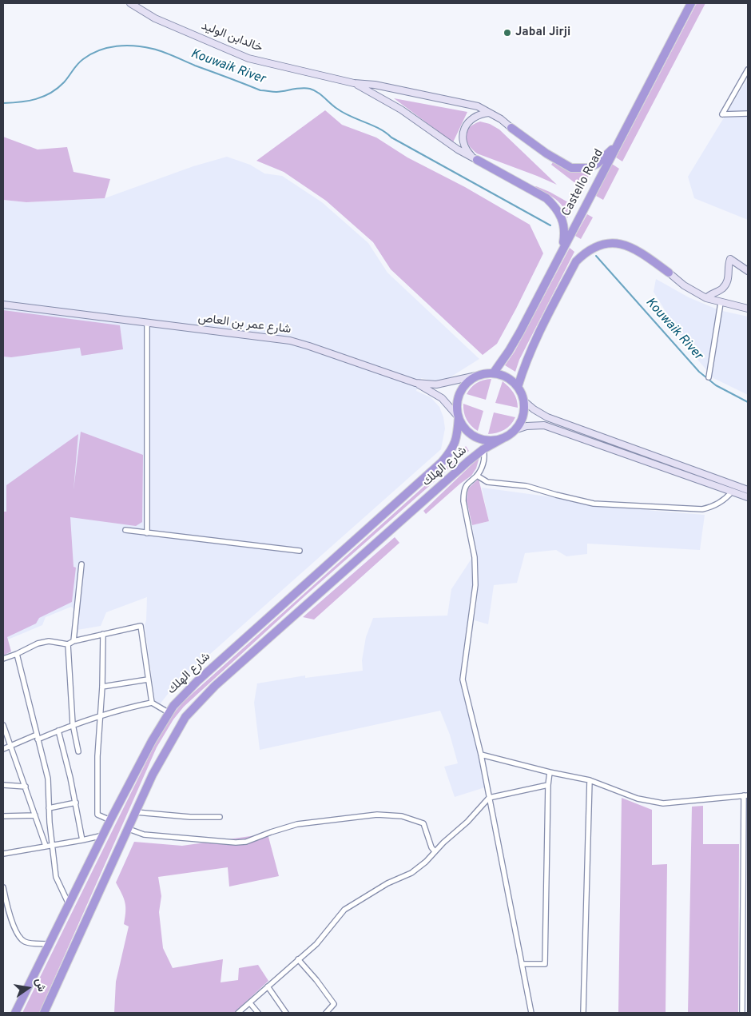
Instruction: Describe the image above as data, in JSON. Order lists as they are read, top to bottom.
{
  "streets": {
    "highway": ["Castello Road", "شارع الهلك"],
    "main road": ["خالدابن الوليد", "شارع عمر بن العاص"]
  },
  "crossings": [
    ["Castello Road", "شارع عمر بن العاص"],
    ["Castello Road", "شارع الهلك"],
    ["شارع عمر بن العاص", "شارع الهلك"]
  ],
  "water": ["Kouwaik River"],
  "places": ["Jabal Jirji"],
  "north": "right"
}
